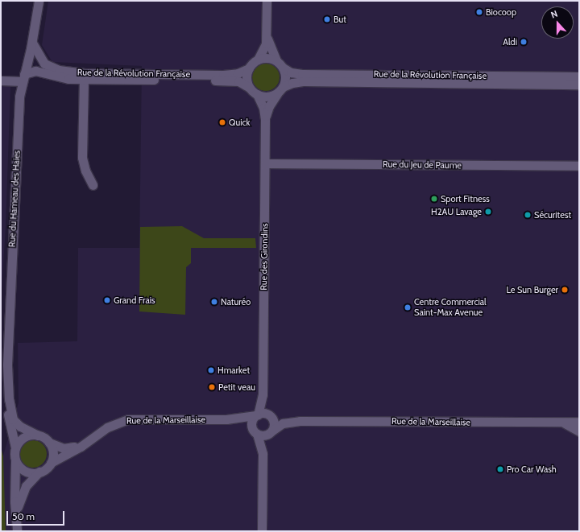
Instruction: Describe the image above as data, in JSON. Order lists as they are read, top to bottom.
{
  "streets": {
    "street": [
      "Rue de la Révolution Française",
      "Rue du Jeu de Paume",
      "Rue du Hameau des Haies",
      "Rue des Girondins",
      "Rue de la Marseillaise"
    ]
  },
  "crossings": [
    ["Rue de la Révolution Française", "Rue du Hameau des Haies"],
    ["Rue de la Révolution Française", "Rue des Girondins"],
    ["Rue du Jeu de Paume", "Rue des Girondins"],
    ["Rue du Hameau des Haies", "Rue de la Marseillaise"],
    ["Rue des Girondins", "Rue de la Marseillaise"]
  ],
  "places": [
    "Biocoop",
    "But",
    "Aldi",
    "Quick",
    "Sport Fitness",
    "H2AU Lavage",
    "Sécuritest",
    "Le Sun Burger",
    "Grand Frais",
    "Naturéo",
    "Centre Commercial Saint-Max Avenue",
    "Hmarket",
    "Petit veau",
    "Pro Car Wash"
  ],
  "scale_bar": "50 m",
  "north": "top"
}
